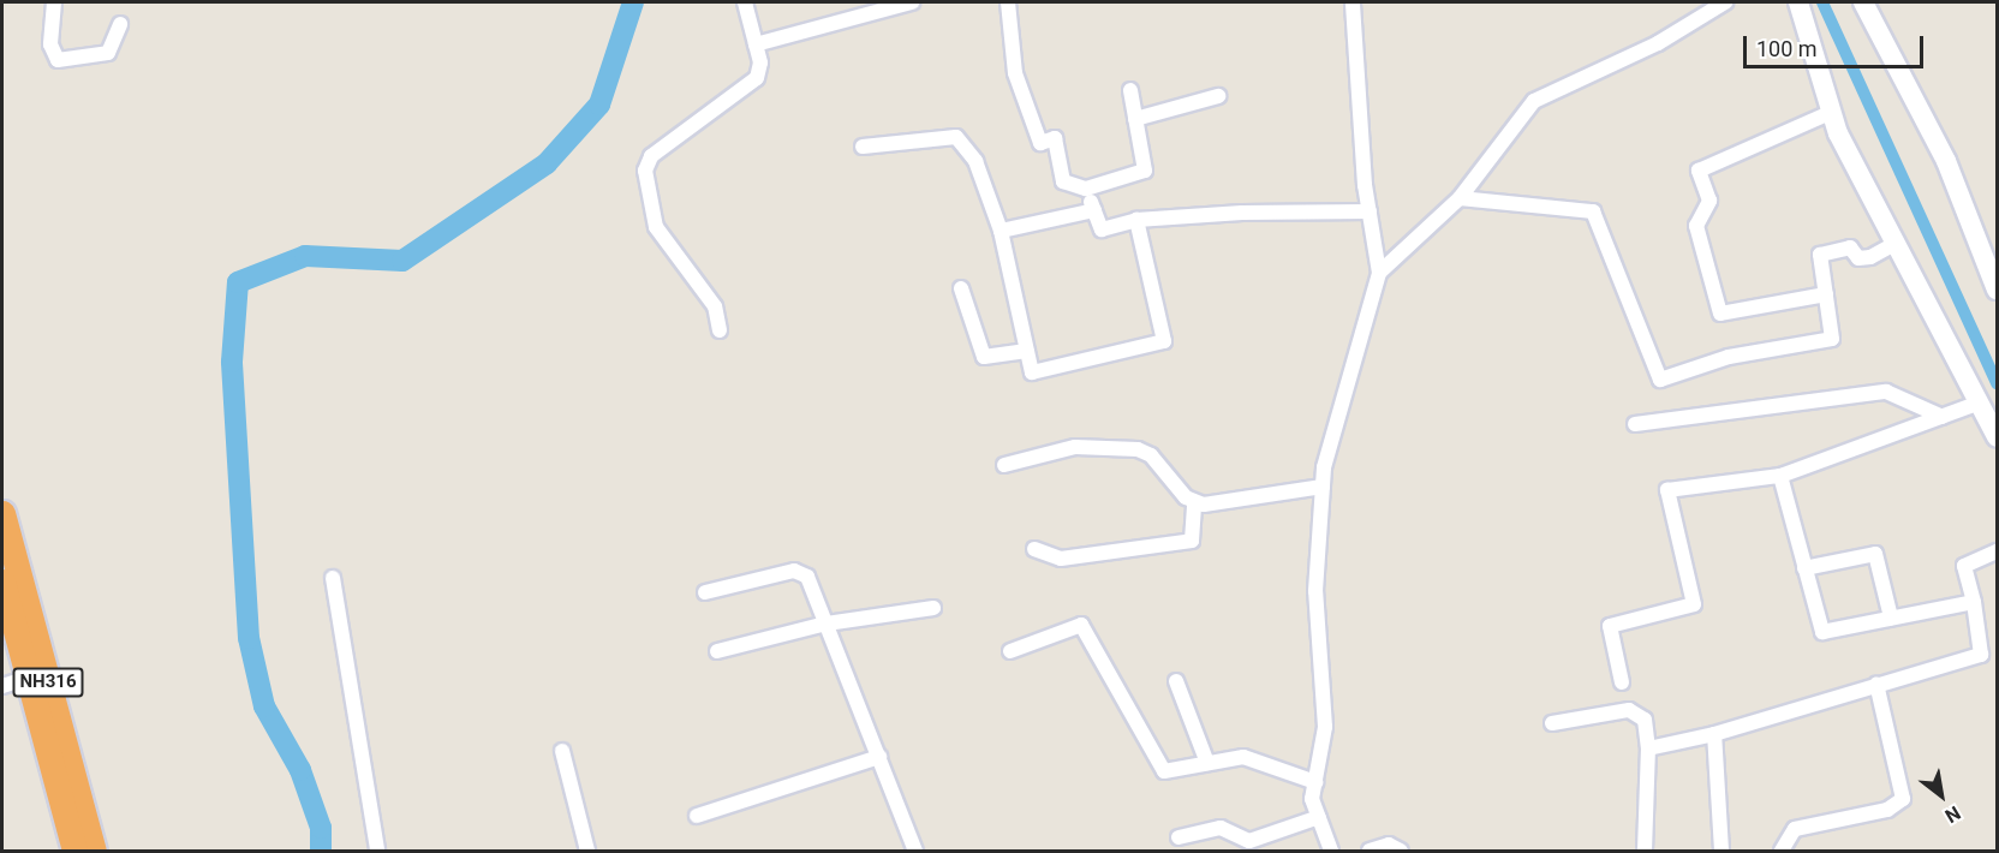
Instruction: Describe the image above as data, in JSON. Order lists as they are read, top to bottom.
{
  "streets": {
    "highway": ["NH316"]
  },
  "scale_bar": "100 m",
  "north": "bottom right"
}
